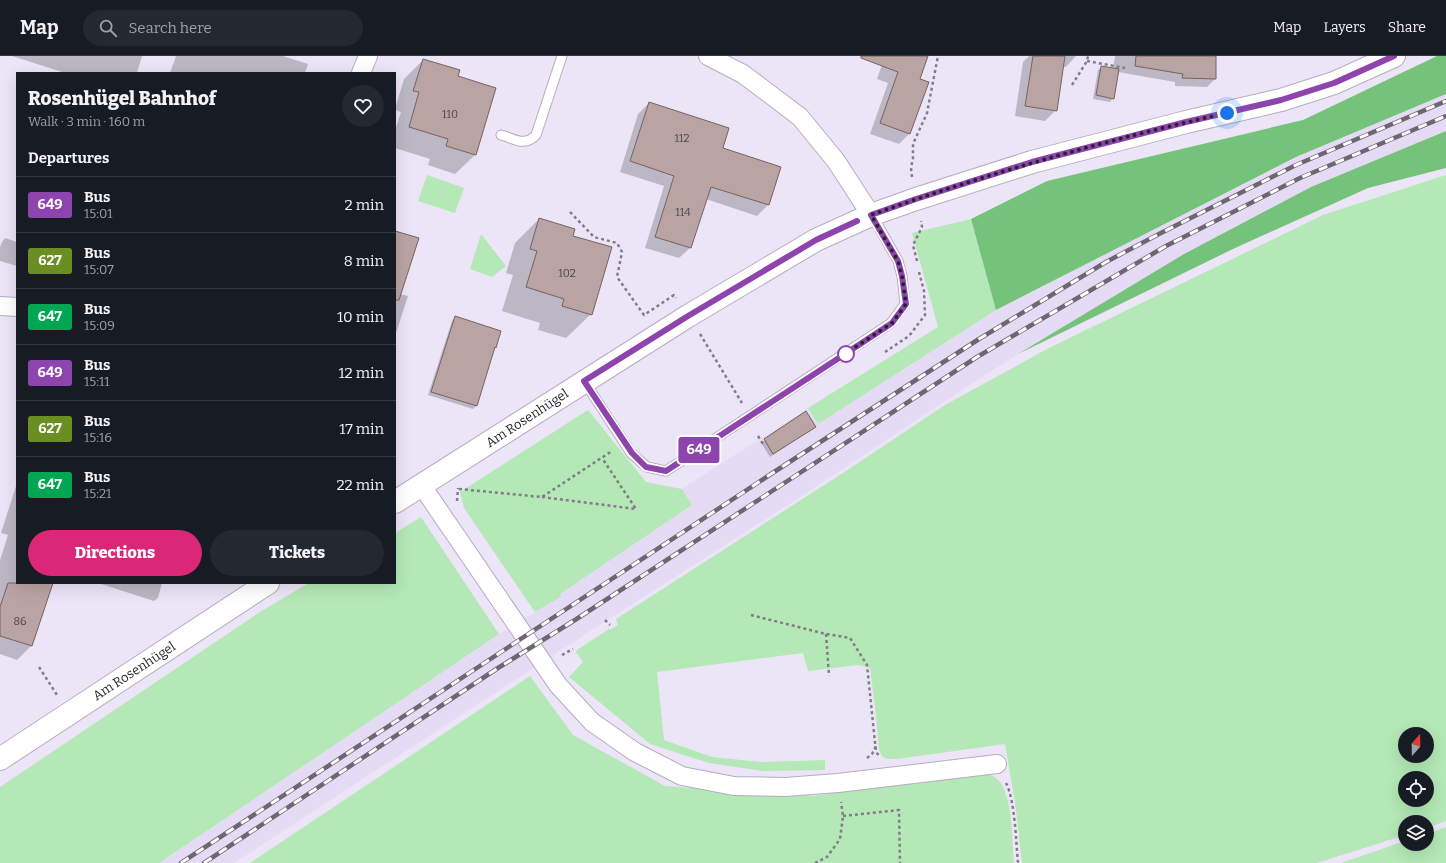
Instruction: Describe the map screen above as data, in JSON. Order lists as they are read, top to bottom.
{
  "streets": {
    "street": ["Am Rosenhügel"]
  },
  "lines": ["bus line 649"],
  "house_numbers": [
    "110",
    "112",
    "114",
    "102",
    "86"
  ],
  "north": "top",
  "page": {
    "header": "Map",
    "search": "Search here",
    "nav": ["Map", "Layers", "Share"],
    "on_map": "649",
    "heading": [
      ["Rosenhügel Bahnhof", "Walk · 3 min · 160 m"],
      "Departures"
    ],
    "list": [
      {
        "mark": "649",
        "name": "Bus",
        "note": "15:01",
        "value": "2 min"
      },
      {
        "mark": "627",
        "name": "Bus",
        "note": "15:07",
        "value": "8 min"
      },
      {
        "mark": "647",
        "name": "Bus",
        "note": "15:09",
        "value": "10 min"
      },
      {
        "mark": "649",
        "name": "Bus",
        "note": "15:11",
        "value": "12 min"
      },
      {
        "mark": "627",
        "name": "Bus",
        "note": "15:16",
        "value": "17 min"
      },
      {
        "mark": "647",
        "name": "Bus",
        "note": "15:21",
        "value": "22 min"
      }
    ],
    "buttons": ["Directions", "Tickets"]
  }
}
